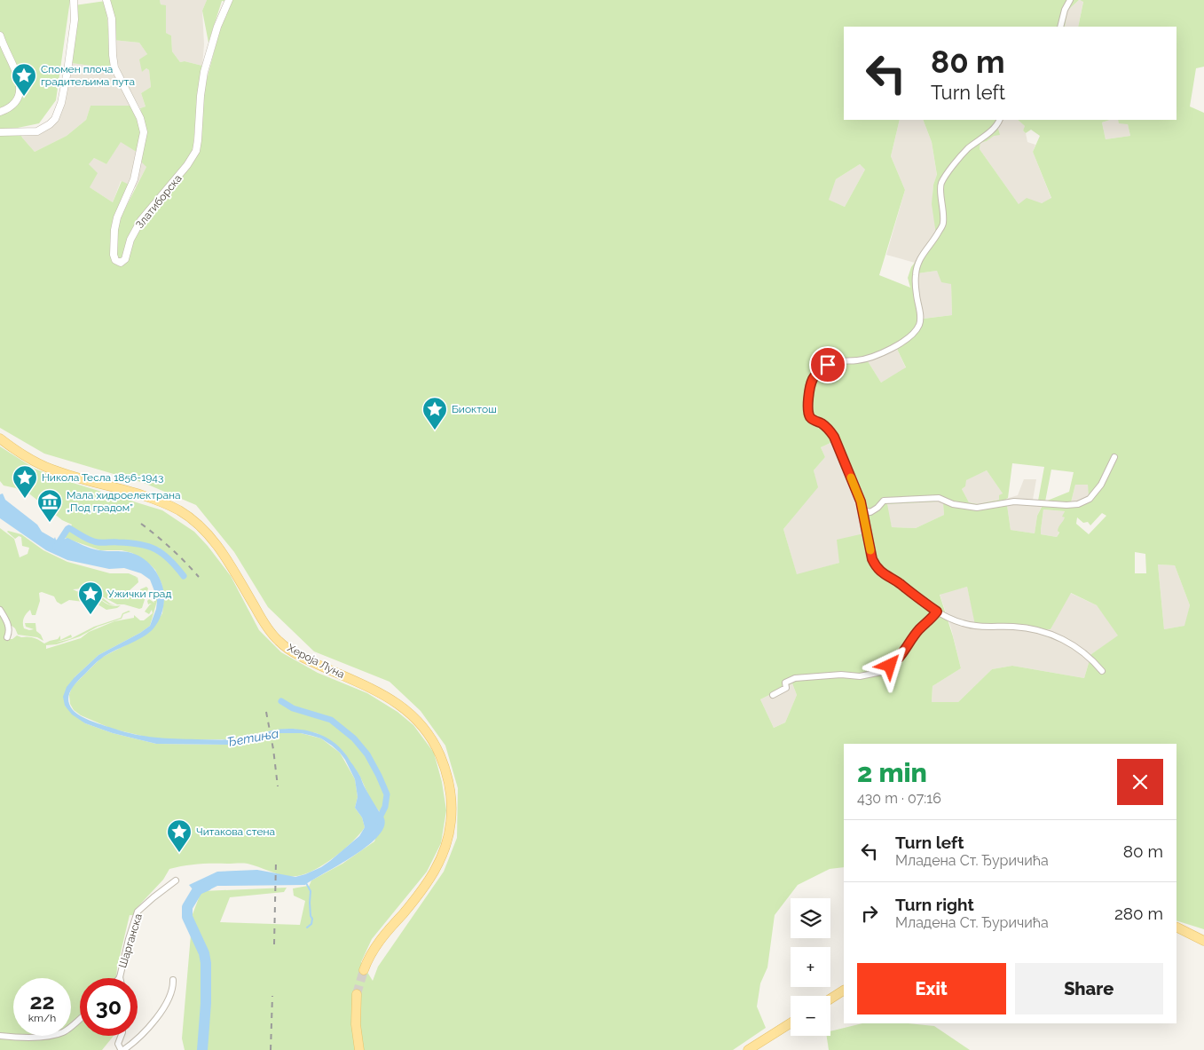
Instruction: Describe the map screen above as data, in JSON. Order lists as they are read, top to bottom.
{
  "streets": {
    "main road": ["Хероја Луна"],
    "street": ["Златиборска", "Шарганска"]
  },
  "water": ["Ђетиња"],
  "places": {
    "place": [
      "Спомен плоча градитељима пута",
      "Биоктош",
      "Никола Тесла 1856-1943",
      "Ужички град",
      "Читакова стена"
    ],
    "museum": ["Мала хидроелектрана „Под градом”"]
  },
  "page": {
    "turn": ["80 m", "Turn left"],
    "heading": ["2 min", "430 m · 07:16"],
    "list": [
      {
        "name": "Turn left",
        "note": "Младена Ст. Ђуричића",
        "value": "80 m"
      },
      {
        "name": "Turn right",
        "note": "Младена Ст. Ђуричића",
        "value": "280 m"
      }
    ],
    "map_buttons": ["+", "−"],
    "buttons": ["Exit", "Share"],
    "speed": "22 km/h",
    "limit": "30"
  }
}
